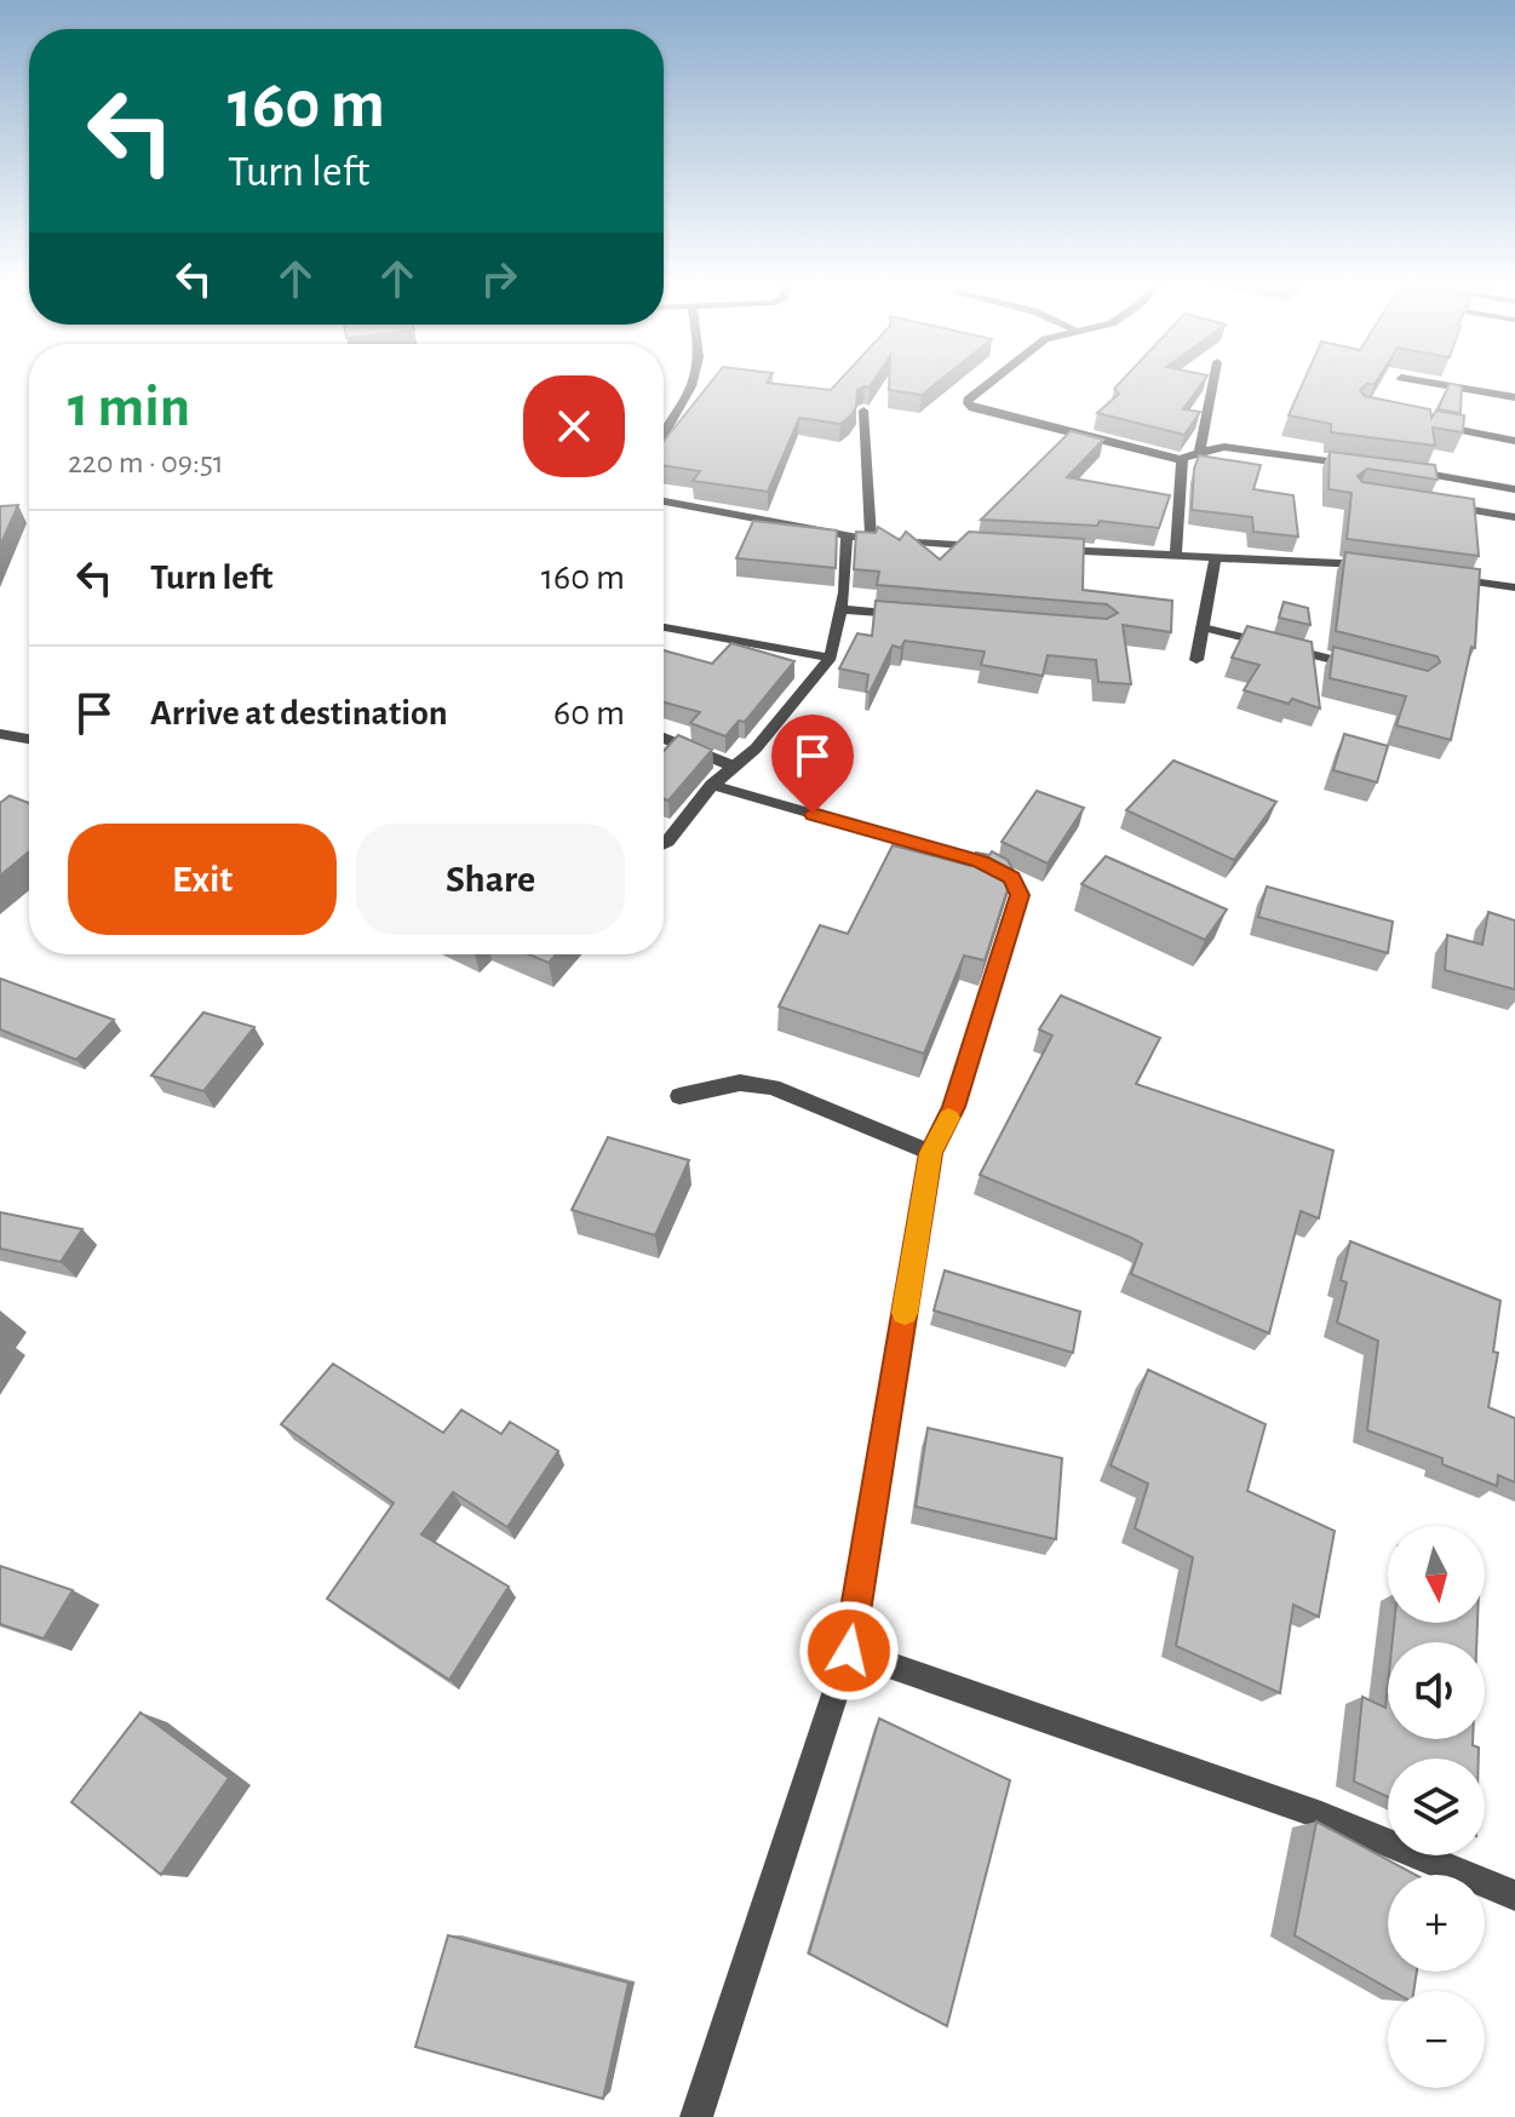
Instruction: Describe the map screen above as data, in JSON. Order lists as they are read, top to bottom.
{
  "north": "bottom",
  "page": {
    "turn": ["160 m", "Turn left"],
    "heading": ["1 min", "220 m · 09:51"],
    "list": [
      {
        "name": "Turn left",
        "value": "160 m"
      },
      {
        "name": "Arrive at destination",
        "value": "60 m"
      }
    ],
    "buttons": ["Exit", "Share"],
    "map_buttons": ["+", "−"]
  }
}
